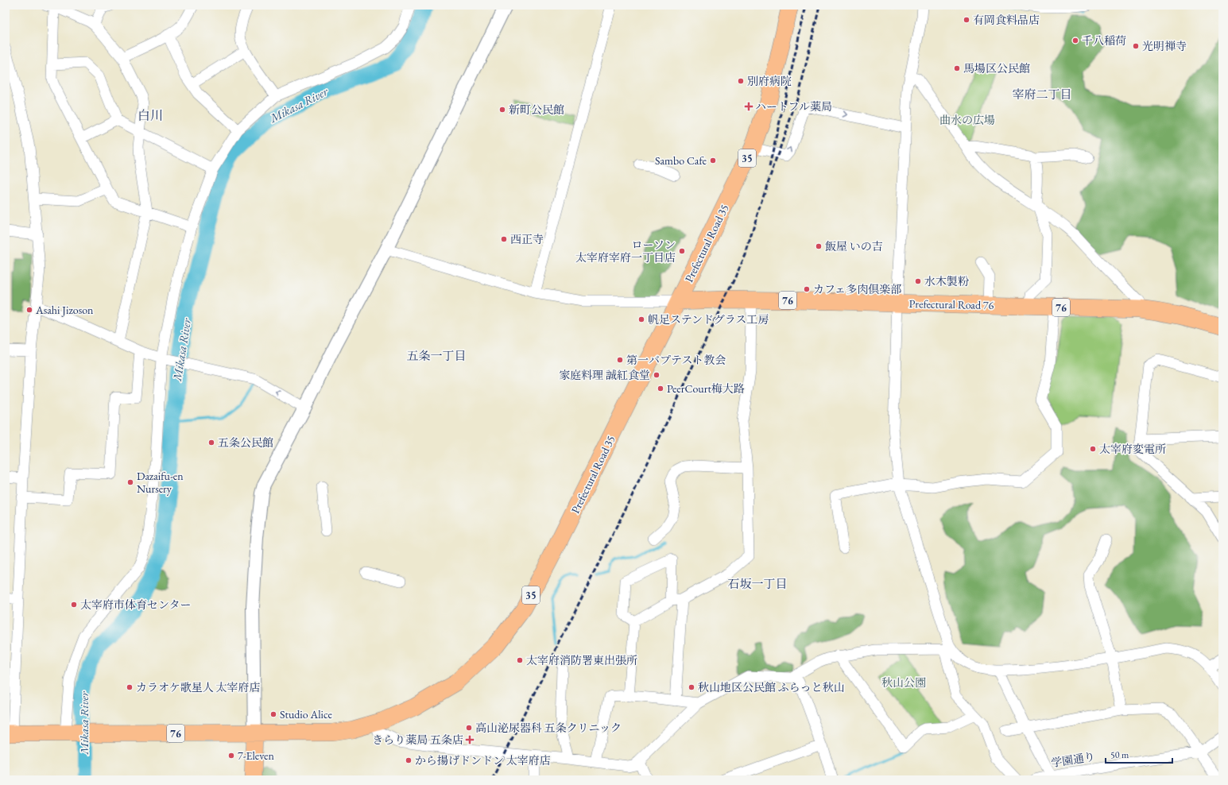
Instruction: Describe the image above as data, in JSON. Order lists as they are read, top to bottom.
{
  "streets": {
    "main road": [
      "35",
      "Prefectural Road 35",
      "76",
      "Prefectural Road 76"
    ],
    "street": ["学園通り"]
  },
  "crossings": [
    ["Prefectural Road 35", "76"],
    ["Prefectural Road 35", "Prefectural Road 76"]
  ],
  "districts": [
    "宰府二丁目",
    "白川",
    "五条一丁目",
    "石坂一丁目"
  ],
  "water": ["Mikasa River"],
  "parks": ["曲水の広場", "秋山公園"],
  "places": {
    "other": [
      "有岡食料品店",
      "千八稲荷",
      "光明禅寺",
      "馬場区公民館",
      "別府病院",
      "新町公民館",
      "Sambo Cafe",
      "西正寺",
      "飯屋 いの吉",
      "ローソン 太宰府宰府一丁目店",
      "水木製粉",
      "カフェ多肉倶楽部",
      "Asahi Jizoson",
      "帆足ステンドグラス工房",
      "第一バプテスト教会",
      "家庭料理 誠紅食堂",
      "PeerCourt梅大路",
      "五条公民館",
      "太宰府変電所",
      "Dazaifu-en Nursery",
      "太宰府市体育センター",
      "太宰府消防署東出張所",
      "カラオケ歌星人 太宰府店",
      "秋山地区公民館 ふらっと秋山",
      "Studio Alice",
      "高山泌尿器科 五条クリニック",
      "7-Eleven",
      "から揚げドンドン 太宰府店"
    ],
    "health": ["ハートフル薬局", "きらり薬局 五条店"]
  },
  "scale_bar": "50 m"
}
